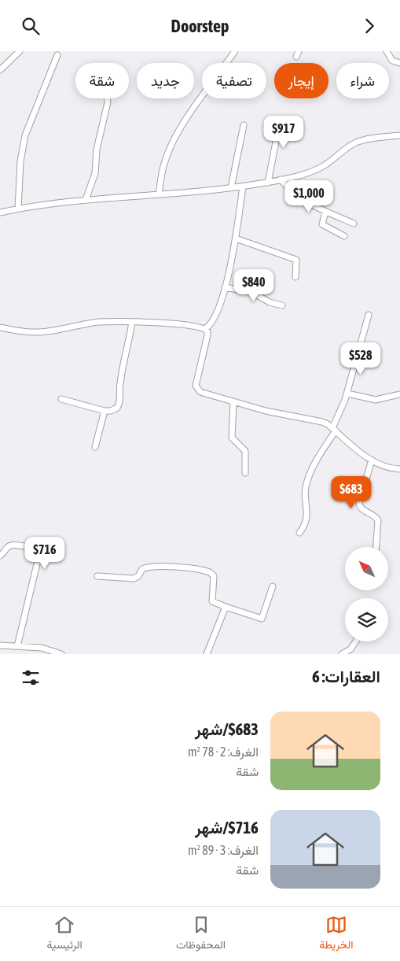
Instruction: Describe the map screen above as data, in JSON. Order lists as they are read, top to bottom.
{
  "north": "top left",
  "page": {
    "header": "Doorstep",
    "chip": [
      "شراء",
      "إيجار",
      "تصفية",
      "جديد",
      "شقة"
    ],
    "price": [
      "$917",
      "$1,000",
      "$840",
      "$528",
      "$683",
      "$716"
    ],
    "heading": "العقارات: 6",
    "list": [
      {
        "name": "$683/شهر",
        "note": "الغرف: 2 · 78 m² · شقة"
      },
      {
        "name": "$716/شهر",
        "note": "الغرف: 3 · 89 m² · شقة"
      }
    ],
    "tabs": ["الخريطة", "المحفوظات", "الرئيسية"]
  }
}
